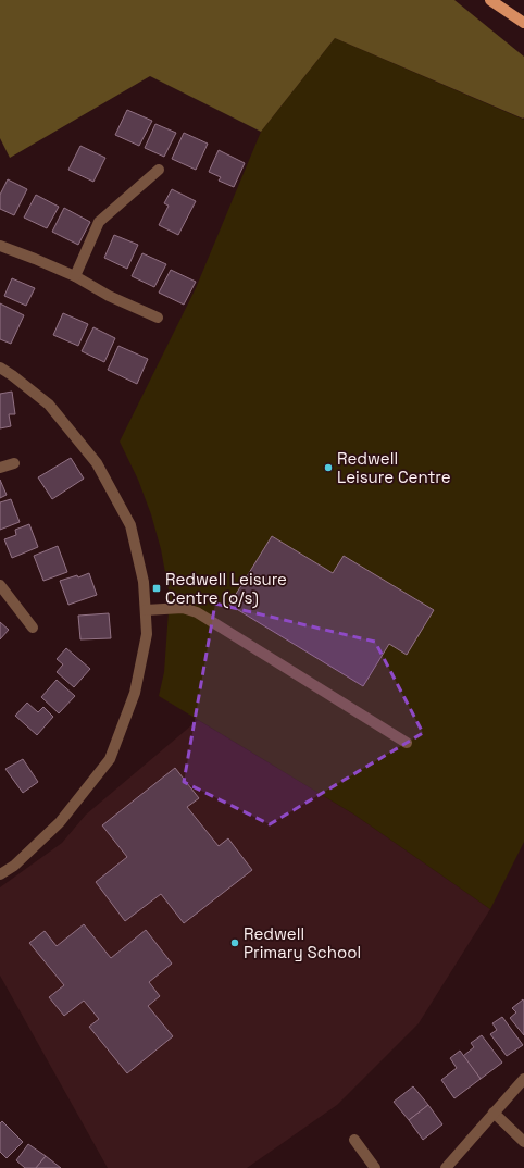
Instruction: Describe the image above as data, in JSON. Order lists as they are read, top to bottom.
{
  "places": {
    "other": ["Redwell Leisure Centre", "Redwell Primary School"],
    "transit": ["Redwell Leisure Centre (o/s)"]
  }
}
